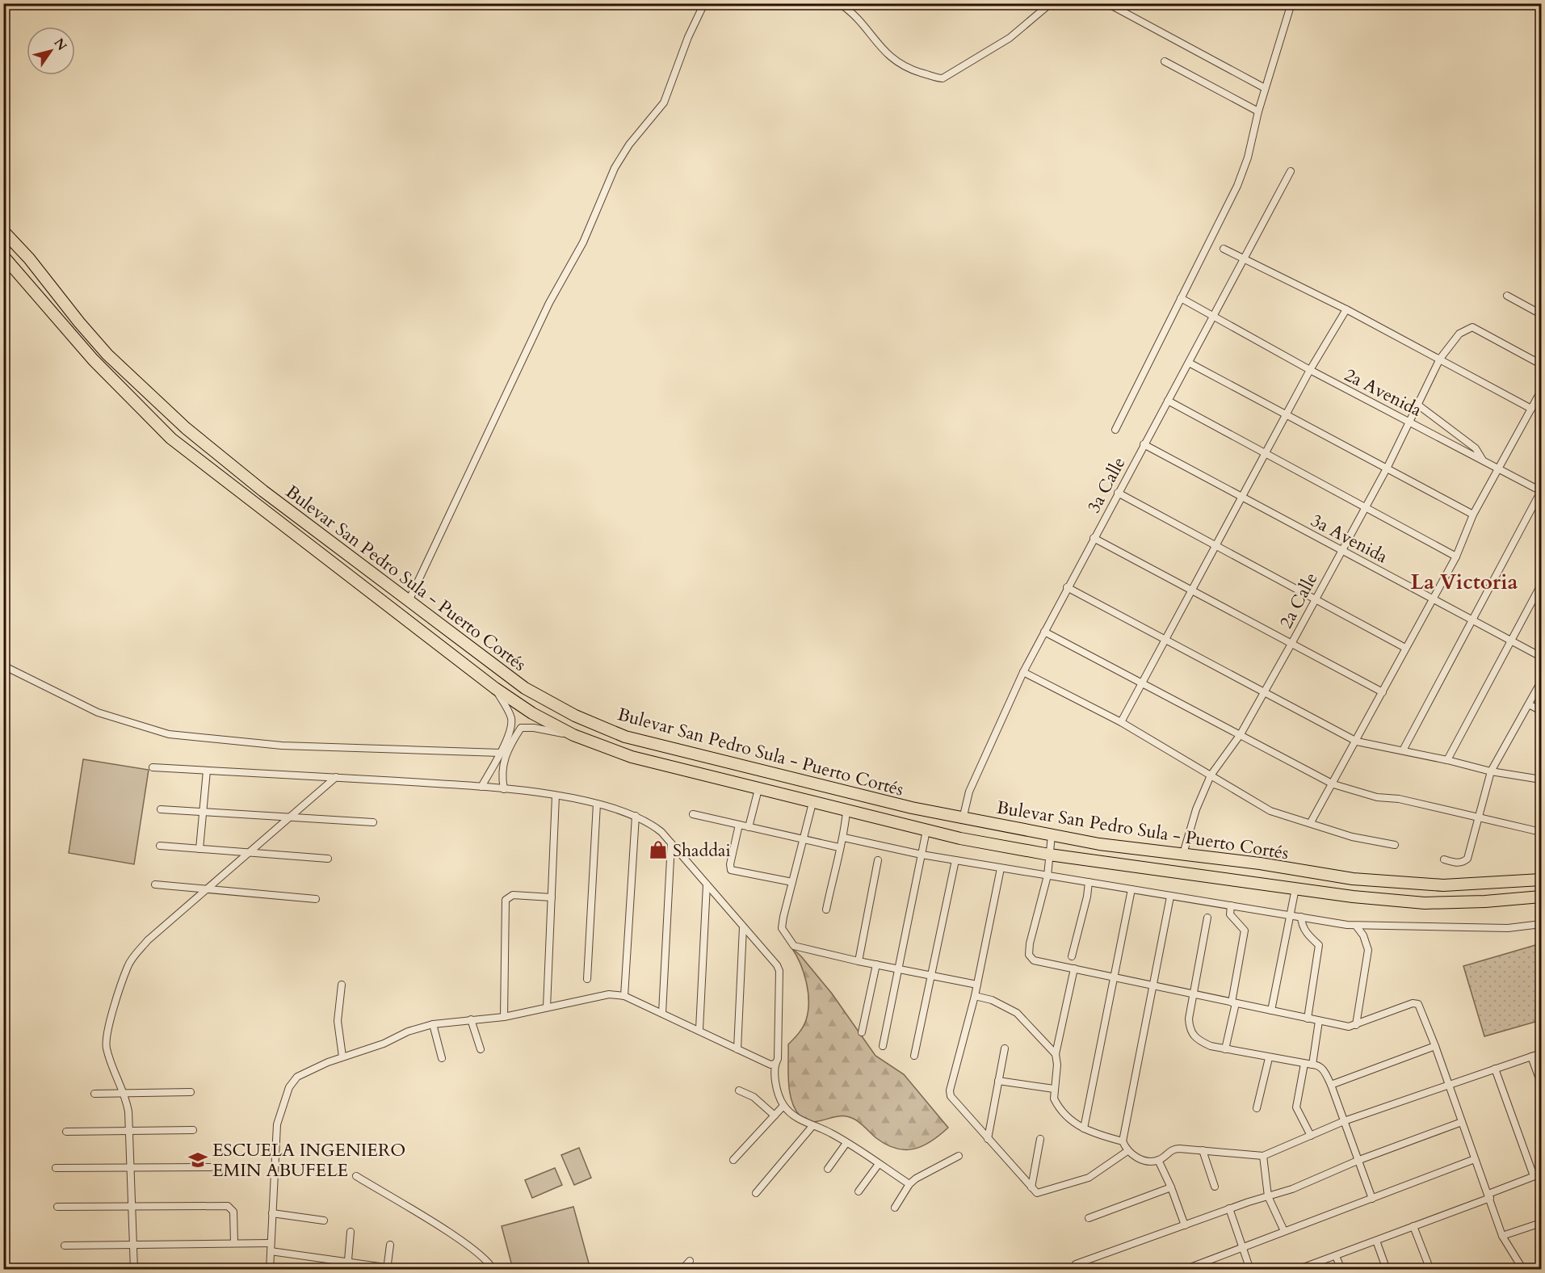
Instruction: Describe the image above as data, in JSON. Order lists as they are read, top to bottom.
{
  "streets": {
    "highway": ["Bulevar San Pedro Sula - Puerto Cortés"],
    "street": [
      "2a Avenida",
      "3a Calle",
      "3a Avenida",
      "2a Calle"
    ]
  },
  "crossings": [
    ["2a Avenida", "3a Calle"],
    ["2a Avenida", "2a Calle"],
    ["3a Calle", "3a Avenida"],
    ["3a Calle", "Bulevar San Pedro Sula - Puerto Cortés"],
    ["3a Avenida", "2a Calle"],
    ["Bulevar San Pedro Sula - Puerto Cortés", "2a Calle"]
  ],
  "districts": ["La Victoria"],
  "places": {
    "shop": ["Shaddai"],
    "school or university": ["ESCUELA INGENIERO EMIN ABUFELE"]
  },
  "north": "top right"
}
